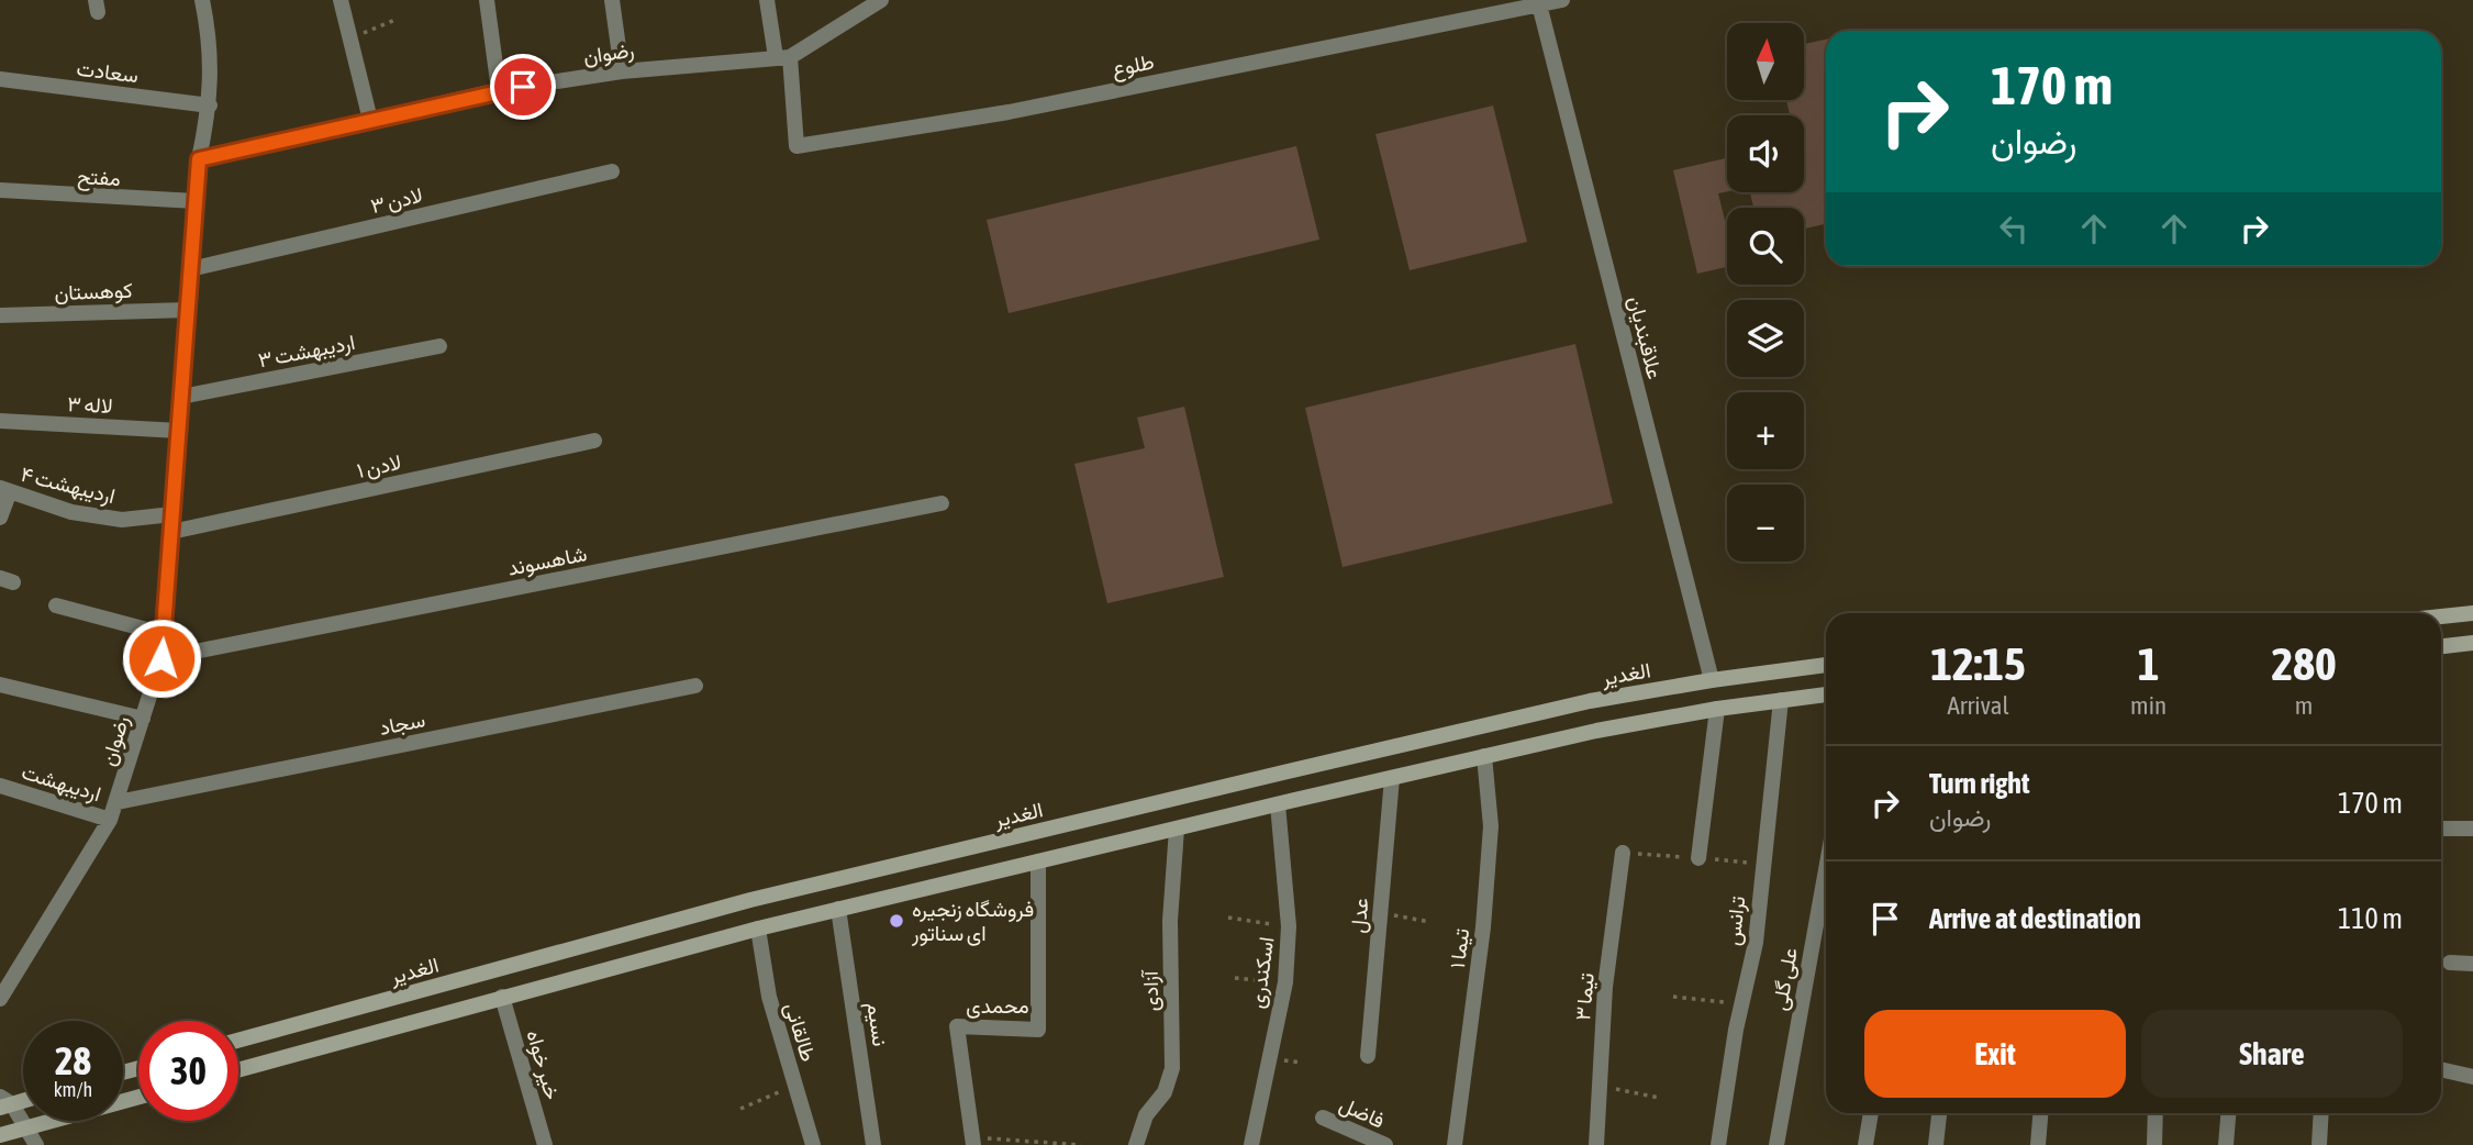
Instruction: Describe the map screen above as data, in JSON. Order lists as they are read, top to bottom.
{
  "streets": {
    "main road": ["الغدیر"],
    "street": [
      "رضوان",
      "طلوع",
      "سعادت",
      "مفتح",
      "لادن ۳",
      "کوهستان",
      "علاقبندیان",
      "اردیبهشت ۳",
      "لاله ۳",
      "لادن ۱",
      "اردیبهشت ۴",
      "شاهسوند",
      "سجاد",
      "اردیبهشت",
      "عدل",
      "ترانس",
      "تیما ۱",
      "اسکندری",
      "علی گلی",
      "آزادی",
      "تیما ۳",
      "محمدی",
      "نسیم",
      "طالقانی",
      "خیر خواه",
      "فاضل"
    ]
  },
  "crossings": [
    ["رضوان", "طلوع"],
    ["رضوان", "مفتح"],
    ["رضوان", "لادن ۳"],
    ["رضوان", "کوهستان"],
    ["رضوان", "اردیبهشت ۳"],
    ["رضوان", "لاله ۳"],
    ["رضوان", "لادن ۱"],
    ["رضوان", "اردیبهشت ۴"],
    ["رضوان", "شاهسوند"],
    ["رضوان", "سجاد"],
    ["رضوان", "اردیبهشت"],
    ["طلوع", "علاقبندیان"],
    ["علاقبندیان", "الغدیر"]
  ],
  "places": ["فروشگاه زنجیره ای سناتور"],
  "north": "top",
  "page": {
    "map_buttons": ["+", "−"],
    "turn": ["170 m", "رضوان"],
    "eta": [
      "12:15",
      "Arrival",
      "1",
      "min",
      "280",
      "m"
    ],
    "list": [
      {
        "name": "Turn right",
        "note": "رضوان",
        "value": "170 m"
      },
      {
        "name": "Arrive at destination",
        "value": "110 m"
      }
    ],
    "buttons": ["Exit", "Share"],
    "speed": "28 km/h",
    "limit": "30"
  }
}
